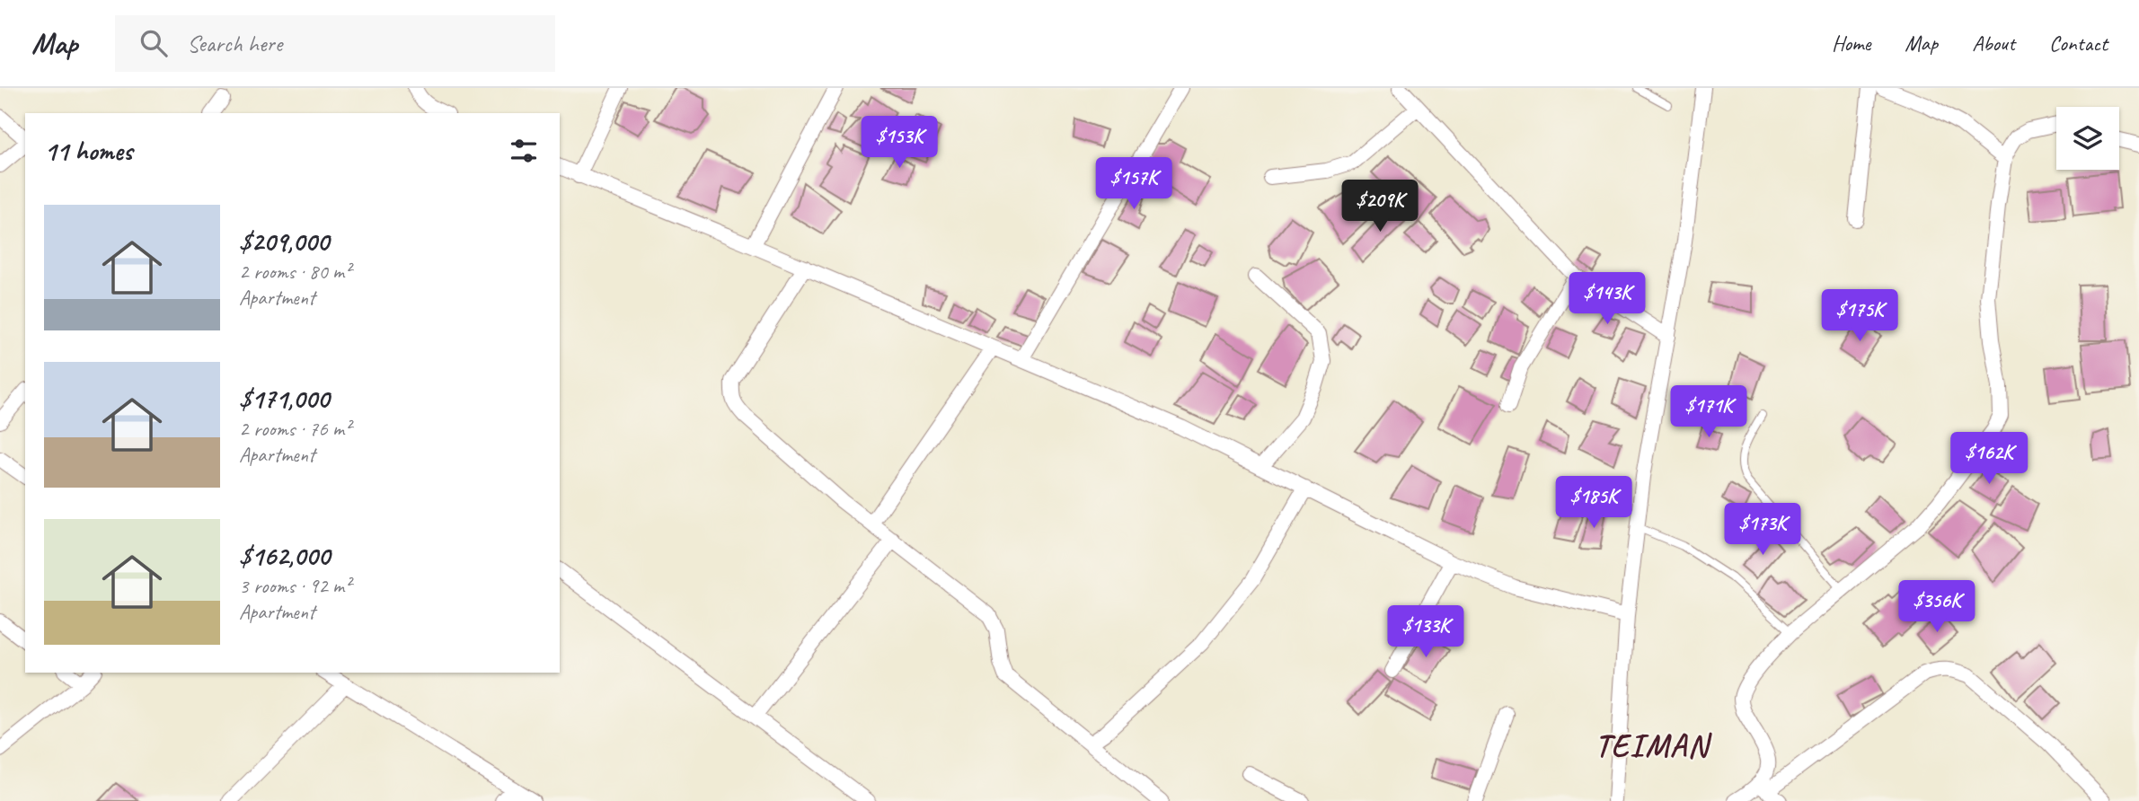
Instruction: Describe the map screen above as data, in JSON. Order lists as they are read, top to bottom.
{
  "districts": ["TEIMAN"],
  "page": {
    "header": "Map",
    "search": "Search here",
    "nav": [
      "Home",
      "Map",
      "About",
      "Contact"
    ],
    "heading": "11 homes",
    "price": [
      "$153K",
      "$157K",
      "$209K",
      "$143K",
      "$175K",
      "$171K",
      "$162K",
      "$185K",
      "$173K",
      "$356K",
      "$133K"
    ],
    "list": [
      {
        "name": "$209,000",
        "note": "2 rooms · 80 m² · Apartment"
      },
      {
        "name": "$171,000",
        "note": "2 rooms · 76 m² · Apartment"
      },
      {
        "name": "$162,000",
        "note": "3 rooms · 92 m² · Apartment"
      }
    ]
  }
}
